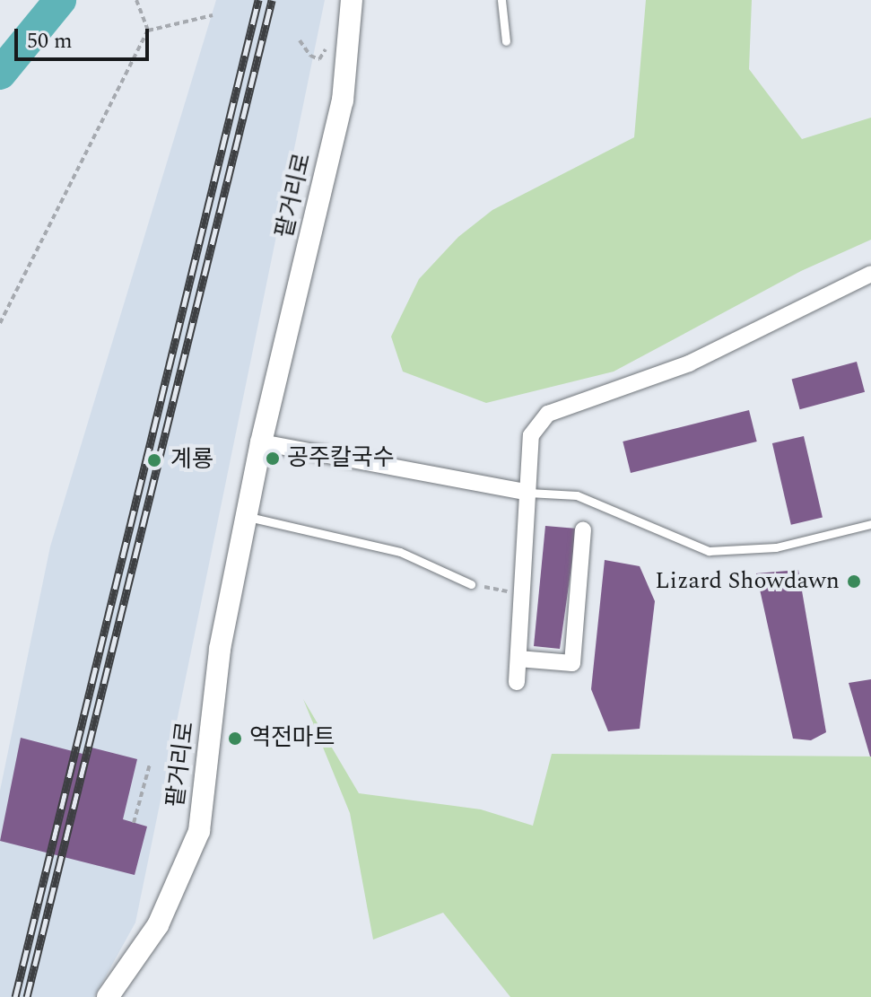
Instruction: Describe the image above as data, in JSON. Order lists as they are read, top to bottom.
{
  "streets": {
    "street": ["팥거리로"]
  },
  "places": [
    "공주칼국수",
    "계룡",
    "Lizard Showdawn",
    "역전마트"
  ],
  "scale_bar": "50 m"
}
